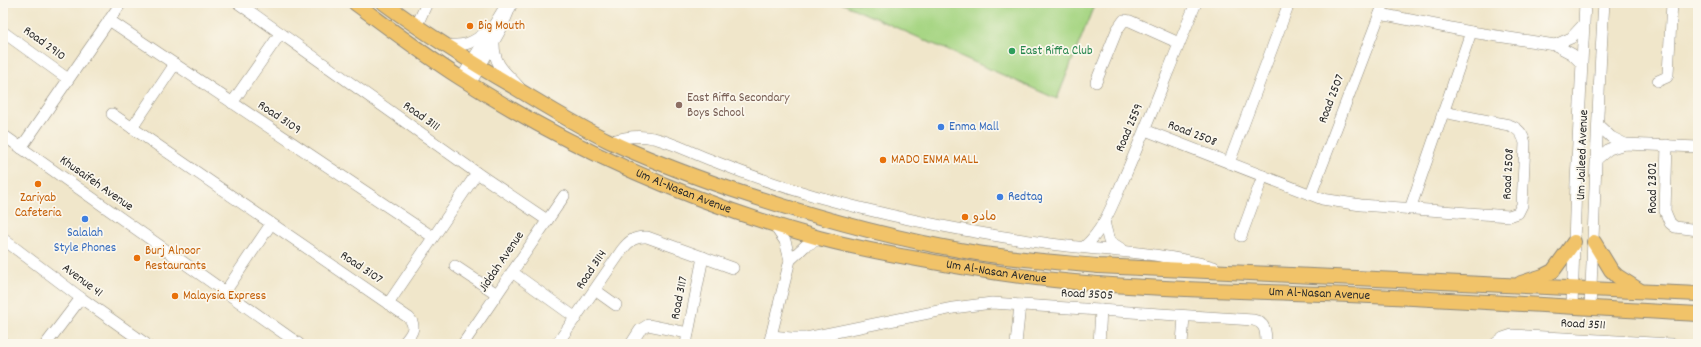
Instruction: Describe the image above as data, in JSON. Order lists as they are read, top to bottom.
{
  "streets": {
    "main road": ["Um Al-Nasan Avenue"],
    "street": [
      "Road 2910",
      "Road 2507",
      "Road 3111",
      "Road 3109",
      "Road 2559",
      "Road 2508",
      "Um Jaileed Avenue",
      "Khusaifeh Avenue",
      "Road 2302",
      "Jiddah Avenue",
      "Road 3107",
      "Road 3114",
      "Avenue 41",
      "Road 3505",
      "Road 3117",
      "Road 3511"
    ]
  },
  "crossings": [
    ["Road 2507", "Road 2508"],
    ["Road 2507", "Um Jaileed Avenue"],
    ["Road 3111", "Jiddah Avenue"],
    ["Road 2559", "Road 2508"],
    ["Um Jaileed Avenue", "Um Al-Nasan Avenue"],
    ["Road 3114", "Road 3117"]
  ],
  "places": [
    "Big Mouth",
    "East Riffa Club",
    "East Riffa Secondary Boys School",
    "Enma Mall",
    "MADO ENMA MALL",
    "Zariyab Cafeteria",
    "Redtag",
    "مادو",
    "Salalah Style Phones",
    "Burj Alnoor Restaurants",
    "Malaysia Express"
  ]
}
